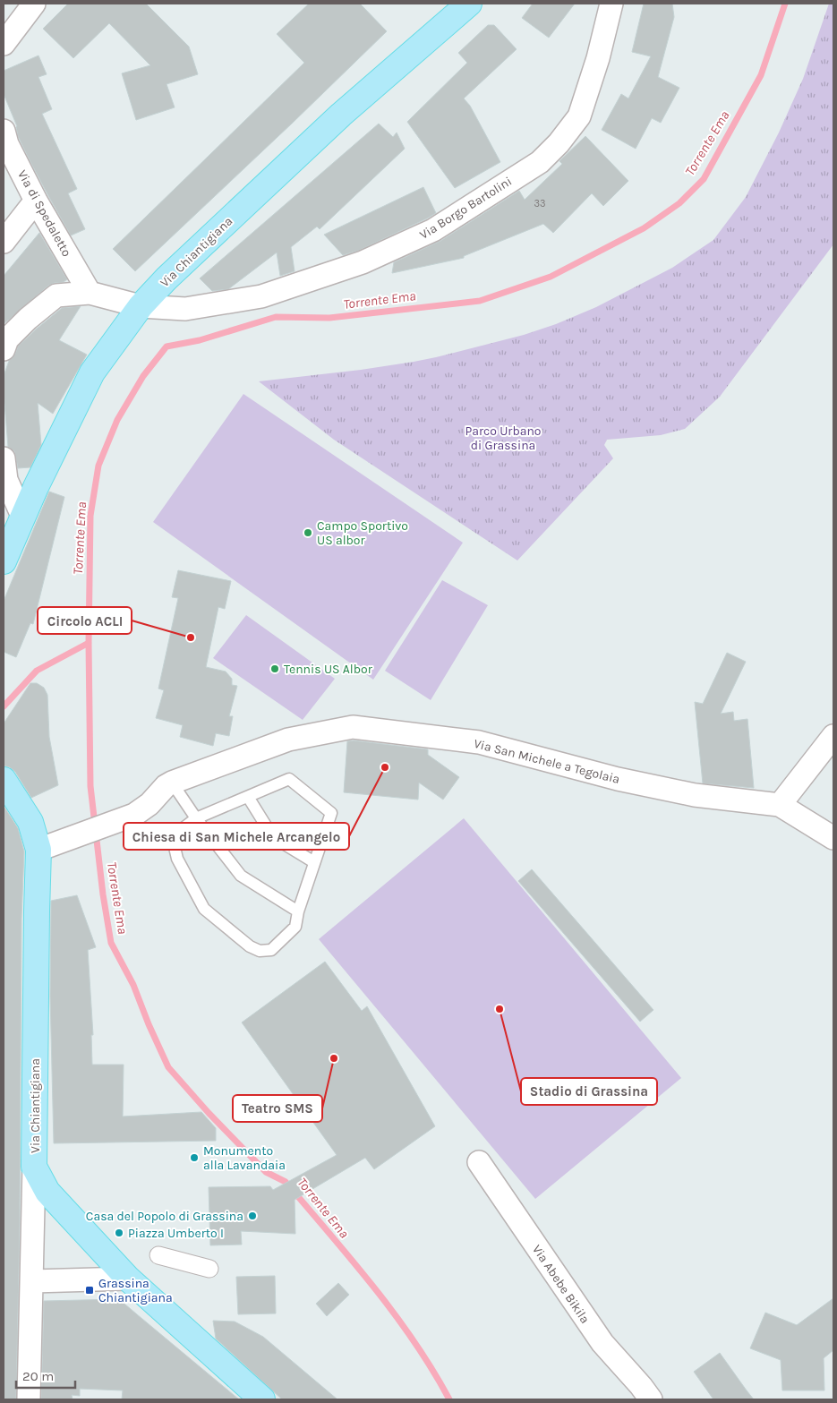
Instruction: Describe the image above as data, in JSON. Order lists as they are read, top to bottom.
{
  "streets": {
    "main road": ["Via Chiantigiana"],
    "street": [
      "Via Borgo Bartolini",
      "Via di Spedaletto",
      "Via San Michele a Tegolaia",
      "Via Abebe Bikila"
    ]
  },
  "crossings": [
    ["Via Borgo Bartolini", "Via di Spedaletto"],
    ["Via Borgo Bartolini", "Via Chiantigiana"],
    ["Via Chiantigiana", "Via San Michele a Tegolaia"]
  ],
  "water": ["Torrente Ema"],
  "parks": ["Parco Urbano di Grassina"],
  "places": {
    "other": [
      "Campo Sportivo US albor",
      "Circolo ACLI",
      "Tennis US Albor",
      "Chiesa di San Michele Arcangelo",
      "Stadio di Grassina",
      "Teatro SMS",
      "Monumento alla Lavandaia",
      "Casa del Popolo di Grassina",
      "Piazza Umberto I"
    ],
    "transit": ["Grassina Chiantigiana"]
  },
  "house_numbers": ["33"],
  "scale_bar": "20 m"
}
